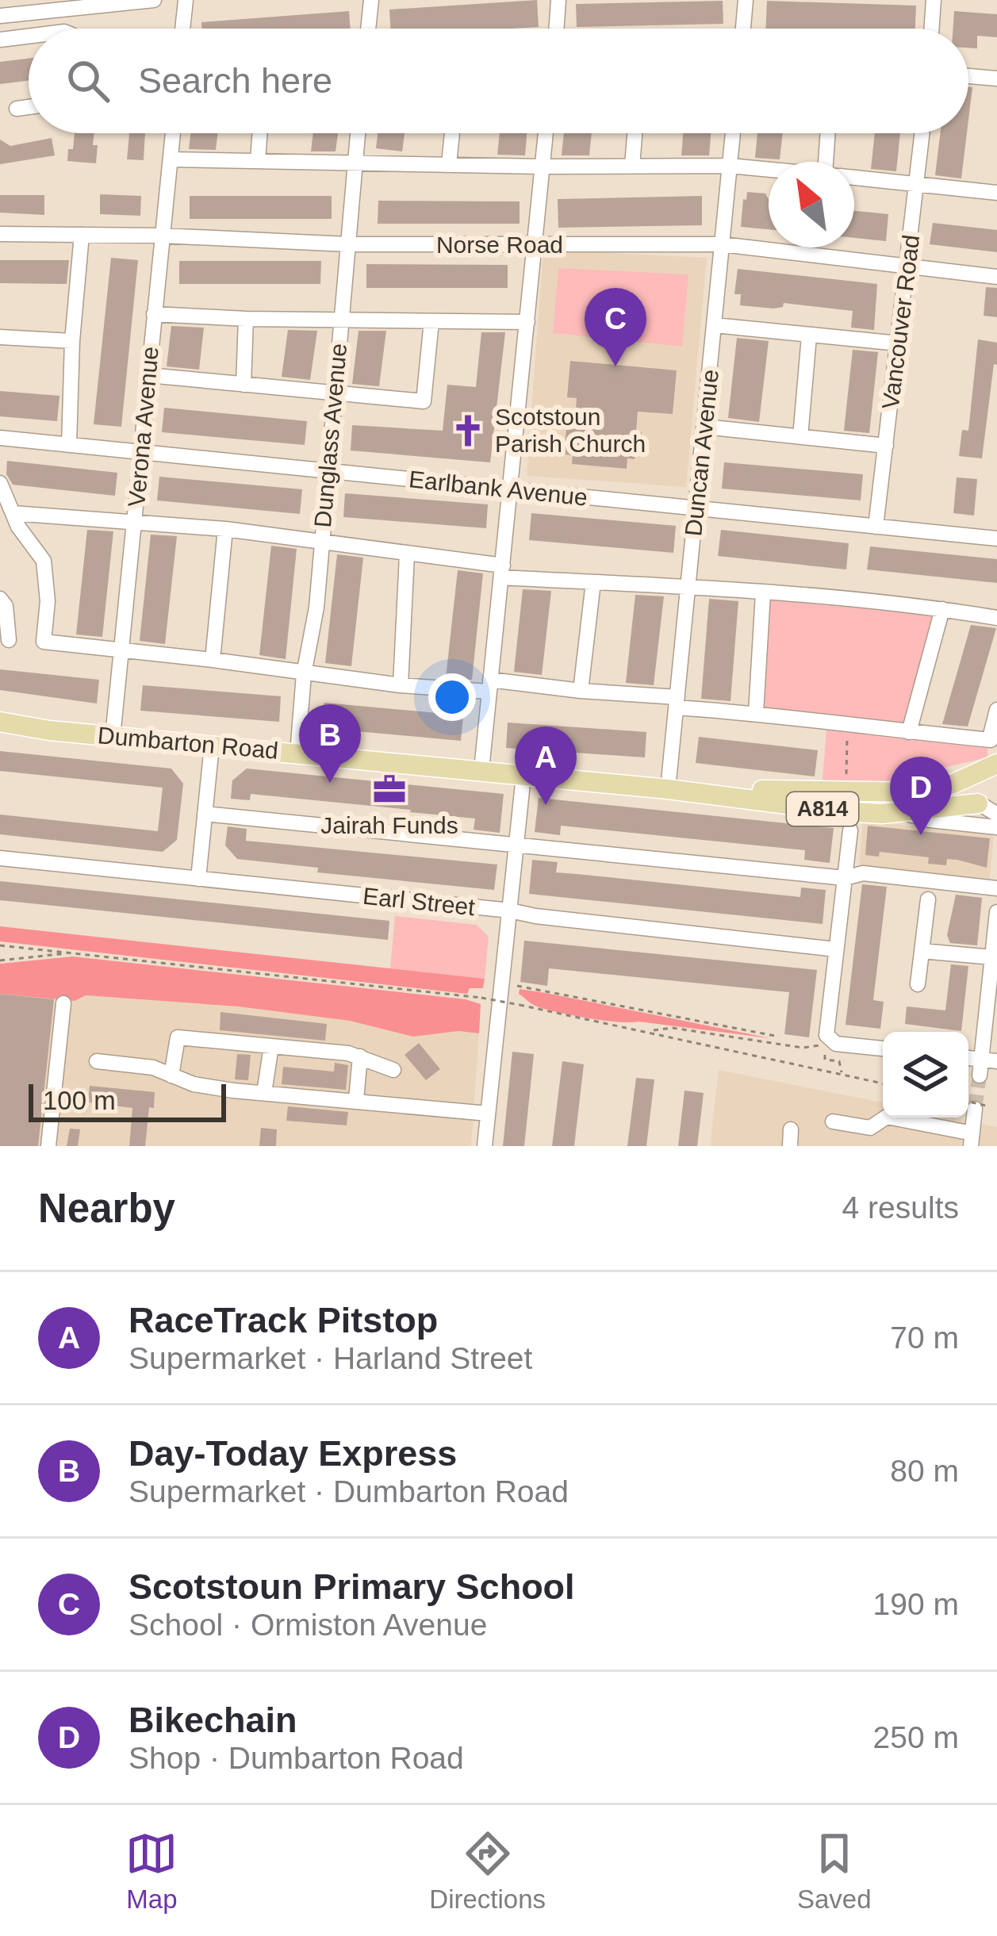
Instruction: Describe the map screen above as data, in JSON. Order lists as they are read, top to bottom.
{
  "streets": {
    "main road": ["Dumbarton Road", "A814"],
    "street": [
      "Norse Road",
      "Vancouver Road",
      "Verona Avenue",
      "Dunglass Avenue",
      "Duncan Avenue",
      "Earlbank Avenue",
      "Earl Street"
    ]
  },
  "crossings": [
    ["Norse Road", "Vancouver Road"],
    ["Norse Road", "Verona Avenue"],
    ["Norse Road", "Dunglass Avenue"],
    ["Norse Road", "Duncan Avenue"],
    ["Vancouver Road", "Earlbank Avenue"],
    ["Verona Avenue", "Earlbank Avenue"],
    ["Verona Avenue", "Dumbarton Road"],
    ["Dunglass Avenue", "Earlbank Avenue"],
    ["Dunglass Avenue", "Dumbarton Road"],
    ["Duncan Avenue", "Earlbank Avenue"],
    ["Duncan Avenue", "Dumbarton Road"]
  ],
  "places": {
    "church": ["Scotstoun Parish Church"],
    "office": ["Jairah Funds"]
  },
  "scale_bar": "100 m",
  "north": "top left",
  "page": {
    "search": "Search here",
    "pins": [
      "C",
      "B",
      "A",
      "D"
    ],
    "scale": "100 m",
    "heading": ["Nearby", "4 results"],
    "list": [
      {
        "mark": "A",
        "name": "RaceTrack Pitstop",
        "note": "Supermarket · Harland Street",
        "value": "70 m"
      },
      {
        "mark": "B",
        "name": "Day-Today Express",
        "note": "Supermarket · Dumbarton Road",
        "value": "80 m"
      },
      {
        "mark": "C",
        "name": "Scotstoun Primary School",
        "note": "School · Ormiston Avenue",
        "value": "190 m"
      },
      {
        "mark": "D",
        "name": "Bikechain",
        "note": "Shop · Dumbarton Road",
        "value": "250 m"
      }
    ],
    "nav": ["Map", "Directions", "Saved"]
  }
}
